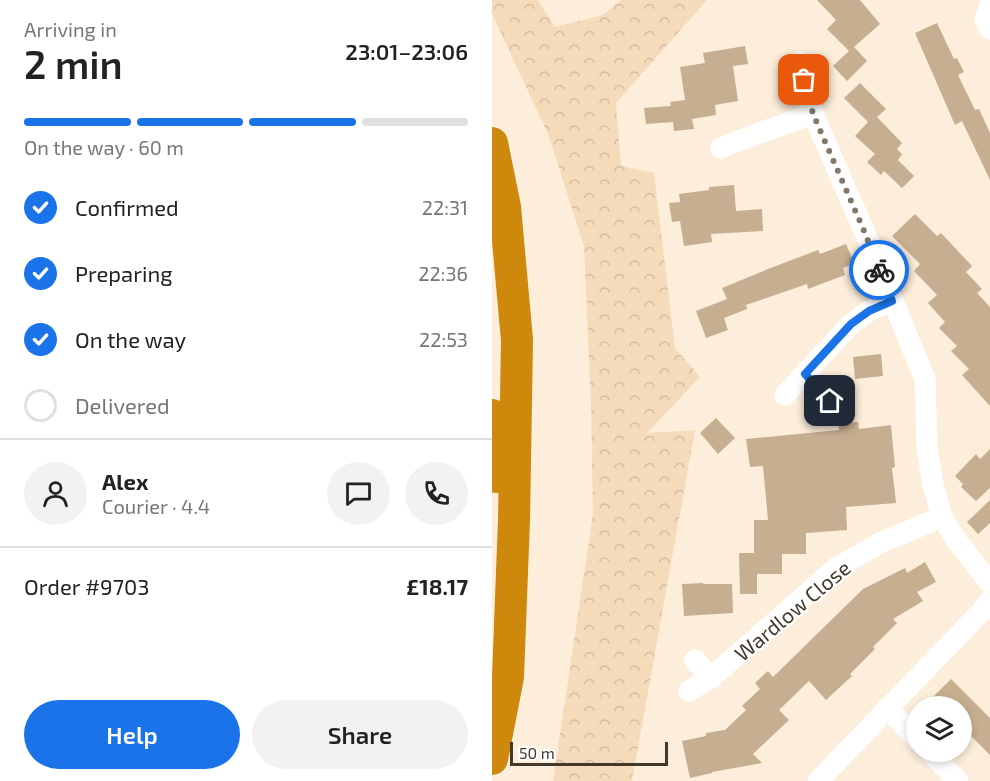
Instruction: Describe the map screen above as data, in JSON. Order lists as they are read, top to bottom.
{
  "streets": {
    "street": ["Wardlow Close"]
  },
  "scale_bar": "50 m",
  "page": {
    "heading": ["2 min", "Arriving in", "23:01–23:06"],
    "panel": [
      "Alex",
      "Courier · 4.4",
      "Order #9703",
      "£18.17"
    ],
    "bar": "On the way · 60 m",
    "list": [
      ["Confirmed", "22:31"],
      ["Preparing", "22:36"],
      ["On the way", "22:53"],
      "Delivered"
    ],
    "buttons": ["Help", "Share"],
    "scale": "50 m"
  }
}
